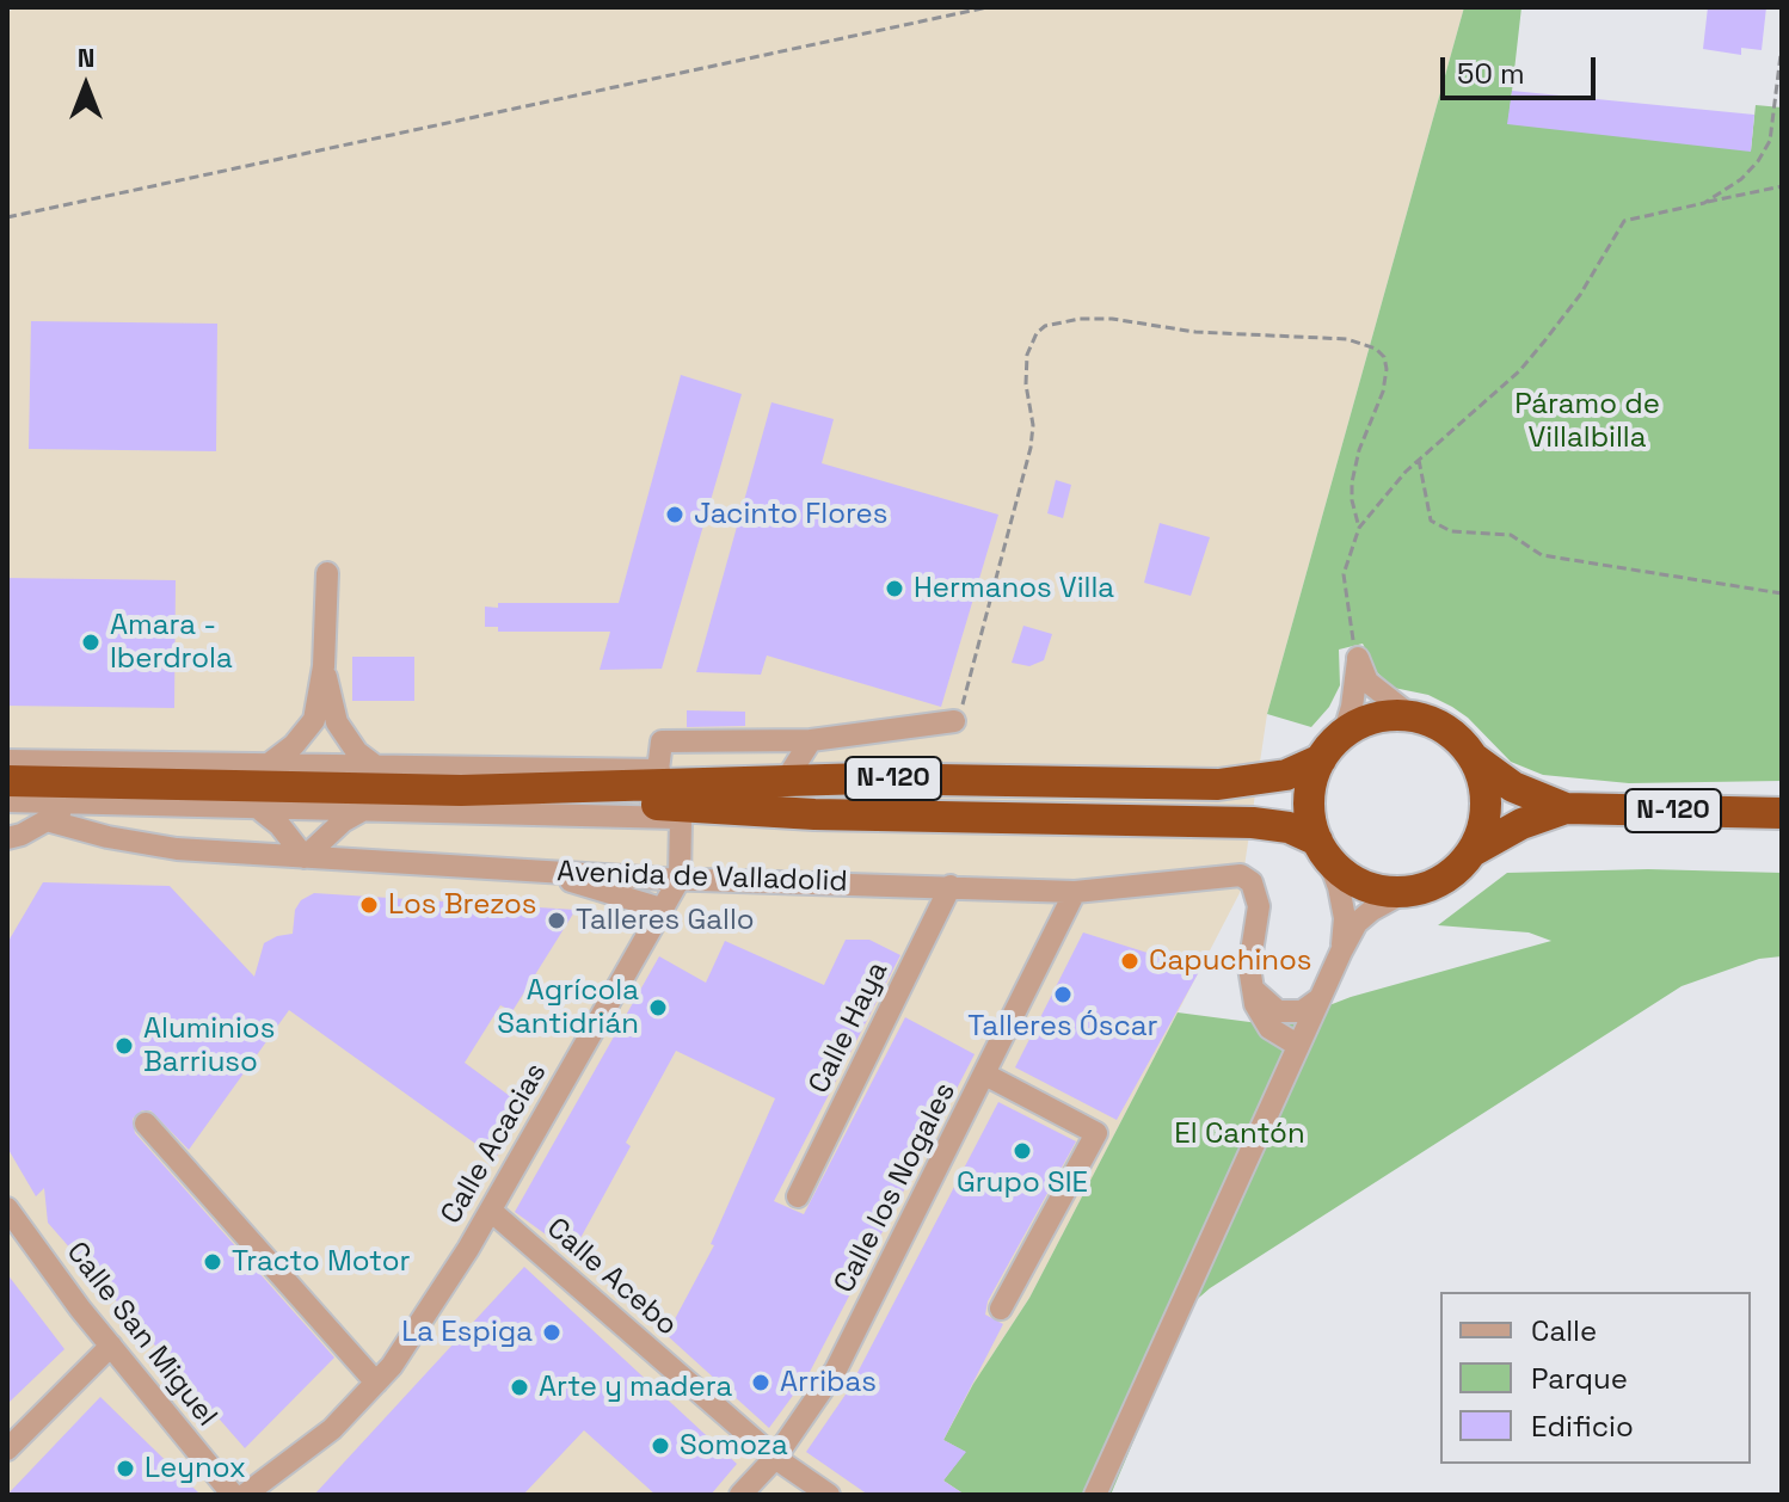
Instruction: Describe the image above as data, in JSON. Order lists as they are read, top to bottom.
{
  "streets": {
    "highway": ["N-120"],
    "street": [
      "Avenida de Valladolid",
      "Calle Haya",
      "Calle Acacias",
      "Calle los Nogales",
      "Calle Acebo",
      "Calle San Miguel"
    ]
  },
  "crossings": [
    ["N-120", "Avenida de Valladolid"],
    ["Avenida de Valladolid", "Calle Haya"],
    ["Avenida de Valladolid", "Calle Acacias"],
    ["Avenida de Valladolid", "Calle los Nogales"],
    ["Calle Acacias", "Calle Acebo"],
    ["Calle Acacias", "Calle San Miguel"],
    ["Calle los Nogales", "Calle Acebo"]
  ],
  "parks": ["Páramo de Villalbilla", "El Cantón"],
  "places": [
    "Jacinto Flores",
    "Hermanos Villa",
    "Amara - Iberdrola",
    "Los Brezos",
    "Talleres Gallo",
    "Capuchinos",
    "Talleres Óscar",
    "Agrícola Santidrián",
    "Aluminios Barriuso",
    "Grupo SIE",
    "Tracto Motor",
    "La Espiga",
    "Arribas",
    "Arte y madera",
    "Somoza",
    "Leynox"
  ],
  "legend": ["Calle", "Parque", "Edificio"],
  "scale_bar": "50 m",
  "north": "top"
}
